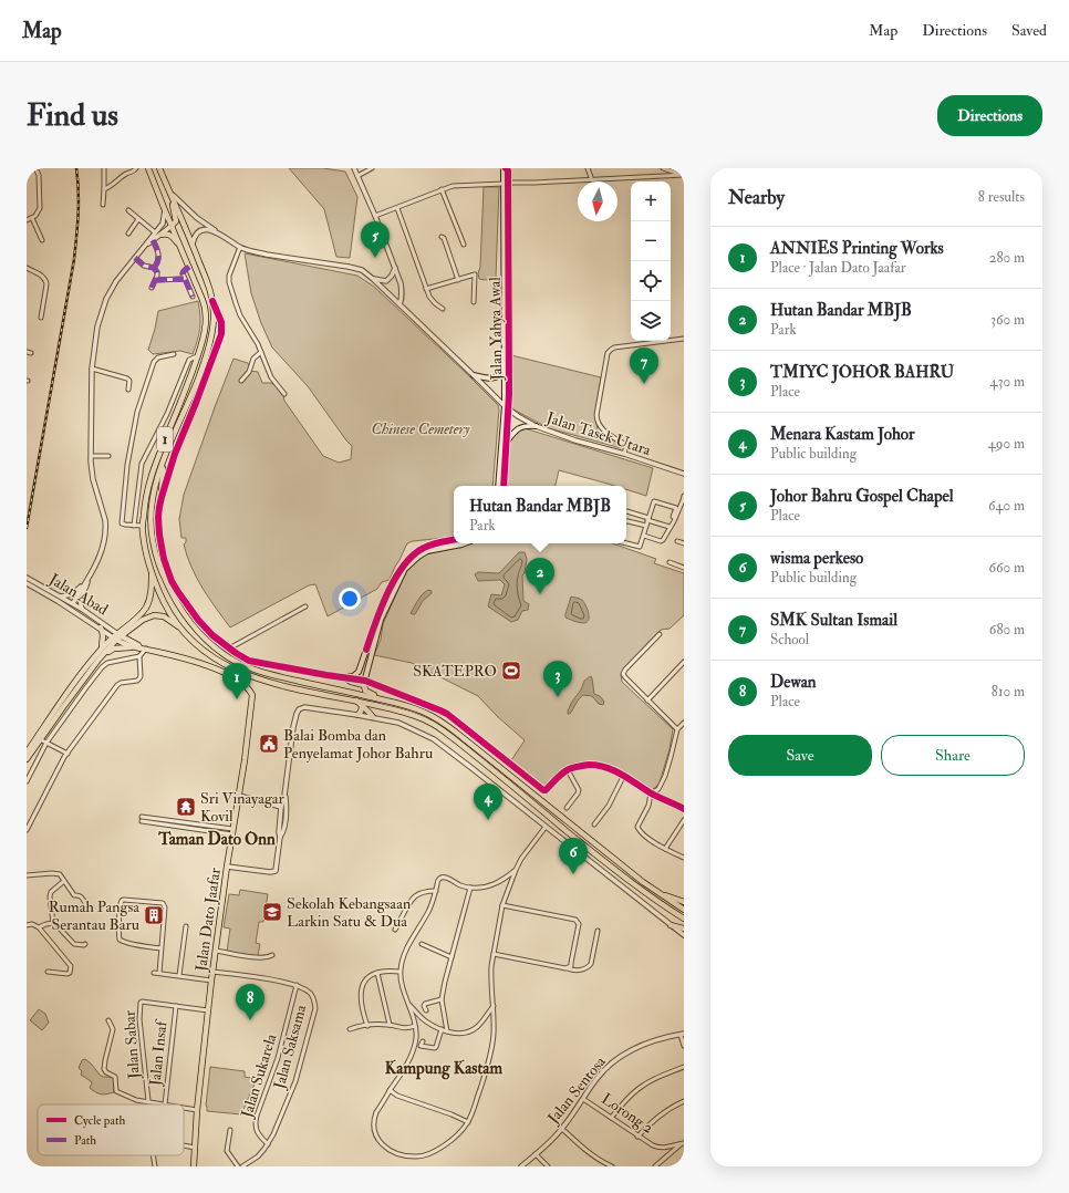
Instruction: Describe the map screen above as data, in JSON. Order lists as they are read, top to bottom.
{
  "streets": {
    "main road": ["Jalan Yahya Awal", "1", "Jalan Dato Jaafar"],
    "street": [
      "Jalan Tasek Utara",
      "Jalan Abad",
      "Jalan Sabar",
      "Jalan Saksama",
      "Jalan Insaf",
      "Jalan Sukarela",
      "Jalan Sentosa",
      "Lorong 2"
    ]
  },
  "crossings": [
    ["Jalan Yahya Awal", "Jalan Tasek Utara"],
    ["Jalan Tasek Utara", "1"],
    ["Jalan Abad", "Jalan Dato Jaafar"],
    ["Jalan Dato Jaafar", "Jalan Sabar"],
    ["Jalan Dato Jaafar", "Jalan Saksama"],
    ["Jalan Sabar", "Jalan Insaf"],
    ["Jalan Saksama", "Jalan Sukarela"],
    ["Jalan Sentosa", "Lorong 2"]
  ],
  "districts": ["Taman Dato Onn", "Kampung Kastam"],
  "parks": ["Chinese Cemetery"],
  "places": {
    "sports": ["SKATEPRO"],
    "public building": ["Balai Bomba dan Penyelamat Johor Bahru"],
    "temple": ["Sri Vinayagar Kovil"],
    "school or university": ["Sekolah Kebangsaan Larkin Satu & Dua"],
    "building": ["Rumah Pangsa Serantau Baru"]
  },
  "legend": ["Cycle path", "Path"],
  "north": "bottom",
  "page": {
    "header": "Map",
    "nav": ["Map", "Directions", "Saved"],
    "buttons": [
      "Directions",
      ["Save", "Share"]
    ],
    "title": "Find us",
    "heading": ["Nearby", "8 results"],
    "map_buttons": ["+", "−"],
    "pins": [
      "5",
      "7",
      "2",
      "3",
      "1",
      "4",
      "6",
      "8"
    ],
    "list": [
      {
        "mark": "1",
        "name": "ANNIES Printing Works",
        "note": "Place · Jalan Dato Jaafar",
        "value": "280 m"
      },
      {
        "mark": "2",
        "name": "Hutan Bandar MBJB",
        "note": "Park",
        "value": "360 m"
      },
      {
        "mark": "3",
        "name": "TMIYC JOHOR BAHRU",
        "note": "Place",
        "value": "430 m"
      },
      {
        "mark": "4",
        "name": "Menara Kastam Johor",
        "note": "Public building",
        "value": "490 m"
      },
      {
        "mark": "5",
        "name": "Johor Bahru Gospel Chapel",
        "note": "Place",
        "value": "640 m"
      },
      {
        "mark": "6",
        "name": "wisma perkeso",
        "note": "Public building",
        "value": "660 m"
      },
      {
        "mark": "7",
        "name": "SMK Sultan Ismail",
        "note": "School",
        "value": "680 m"
      },
      {
        "mark": "8",
        "name": "Dewan",
        "note": "Place",
        "value": "810 m"
      }
    ],
    "popup": ["Hutan Bandar MBJB", "Park"]
  }
}
